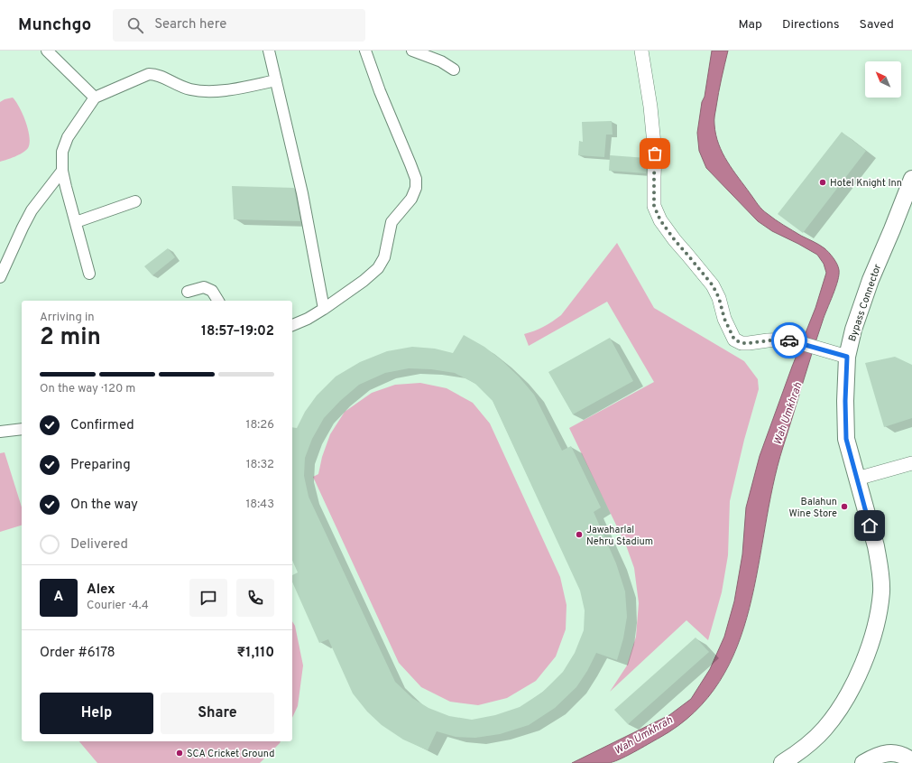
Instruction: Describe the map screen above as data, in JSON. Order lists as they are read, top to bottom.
{
  "streets": {
    "main road": ["Bypass Connector"]
  },
  "water": ["Wah Umkhrah"],
  "places": [
    "Hotel Knight Inn",
    "Balahun Wine Store",
    "Jawaharlal Nehru Stadium",
    "SCA Cricket Ground"
  ],
  "north": "top left",
  "page": {
    "header": "Munchgo",
    "search": "Search here",
    "nav": ["Map", "Directions", "Saved"],
    "heading": ["2 min", "Arriving in", "18:57–19:02"],
    "panel": [
      "Alex",
      "Courier · 4.4",
      "Order #6178",
      "₹1,110"
    ],
    "bar": "On the way · 120 m",
    "list": [
      ["Confirmed", "18:26"],
      ["Preparing", "18:32"],
      ["On the way", "18:43"],
      "Delivered"
    ],
    "round": "A",
    "buttons": ["Help", "Share"]
  }
}
